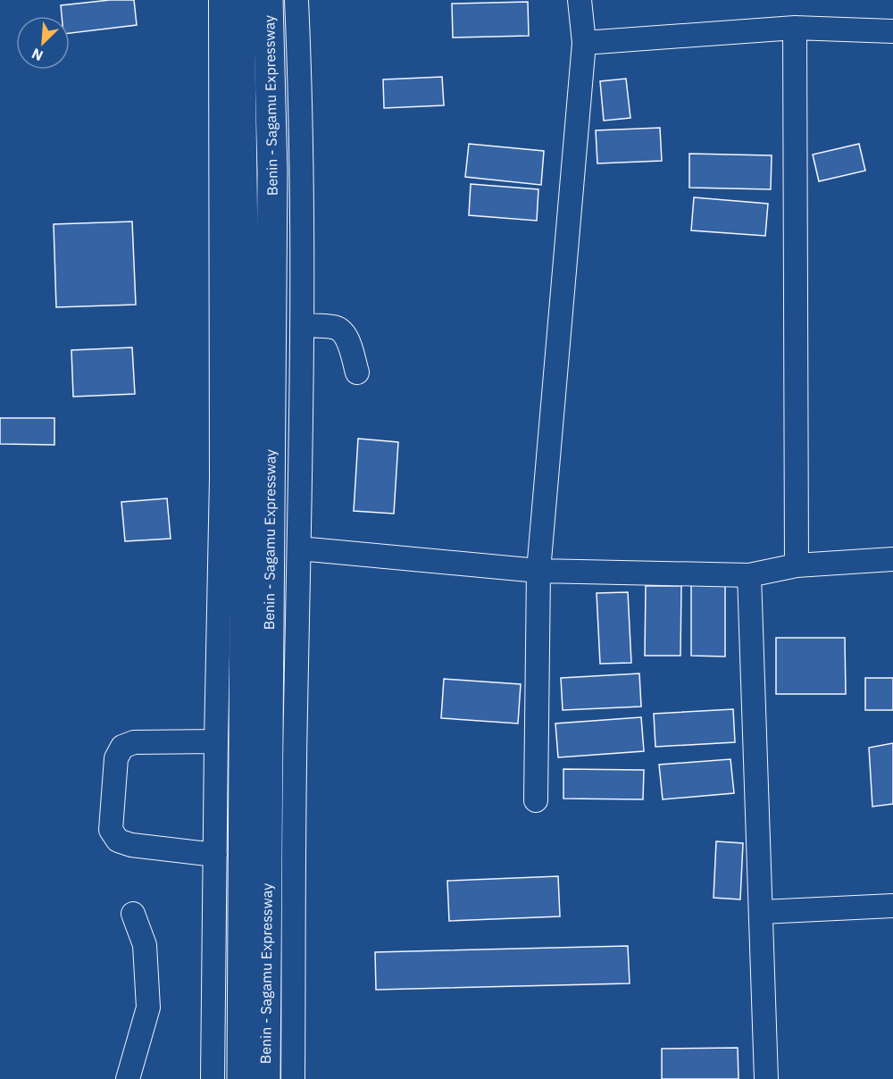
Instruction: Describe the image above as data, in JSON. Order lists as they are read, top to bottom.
{
  "streets": {
    "highway": ["Benin - Sagamu Expressway"]
  },
  "north": "bottom left"
}
